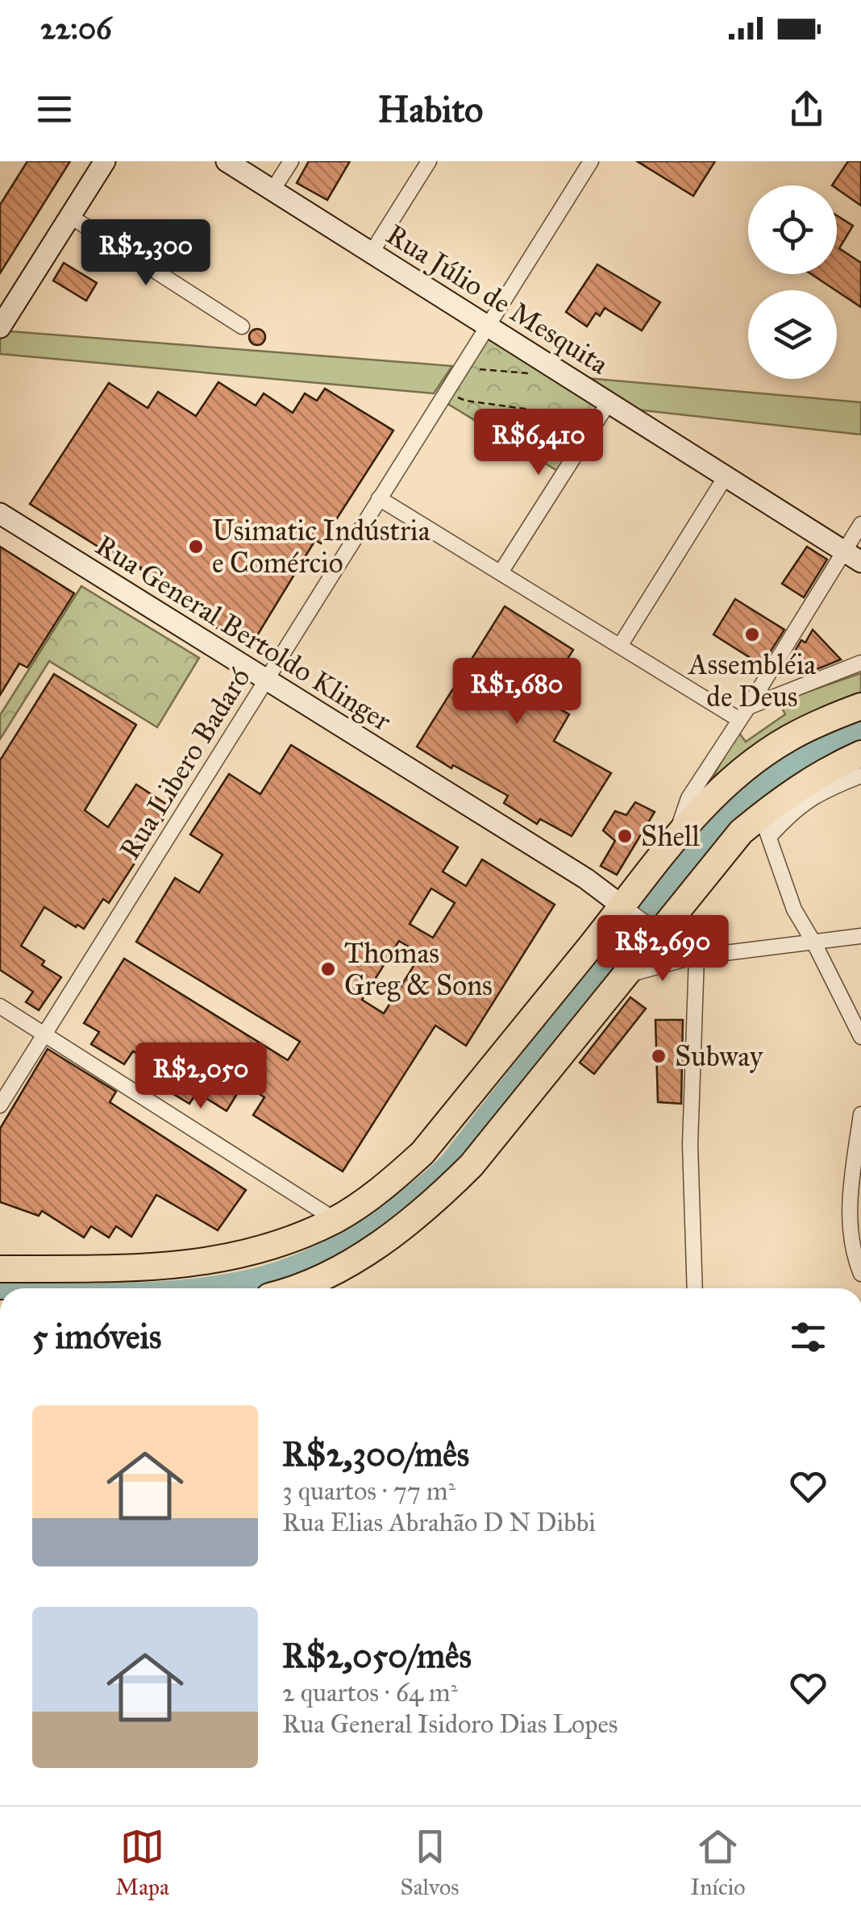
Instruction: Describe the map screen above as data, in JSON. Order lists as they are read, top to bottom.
{
  "streets": {
    "street": ["Rua Júlio de Mesquita", "Rua General Bertoldo Klinger", "Rua Libero Badaró"]
  },
  "crossings": [
    ["Rua Júlio de Mesquita", "Rua Libero Badaró"],
    ["Rua General Bertoldo Klinger", "Rua Libero Badaró"]
  ],
  "places": [
    "Usimatic Indústria e Comércio",
    "Assembléia de Deus",
    "Shell",
    "Thomas Greg & Sons",
    "Subway"
  ],
  "page": {
    "status": "22:06",
    "header": "Habito",
    "price": [
      "R$2,300",
      "R$6,410",
      "R$1,680",
      "R$2,690",
      "R$2,050"
    ],
    "heading": "5 imóveis",
    "list": [
      {
        "name": "R$2,300/mês",
        "note": "3 quartos · 77 m² · Rua Elias Abrahão D N Dibbi"
      },
      {
        "name": "R$2,050/mês",
        "note": "2 quartos · 64 m² · Rua General Isidoro Dias Lopes"
      }
    ],
    "tabs": ["Mapa", "Salvos", "Início"]
  }
}
